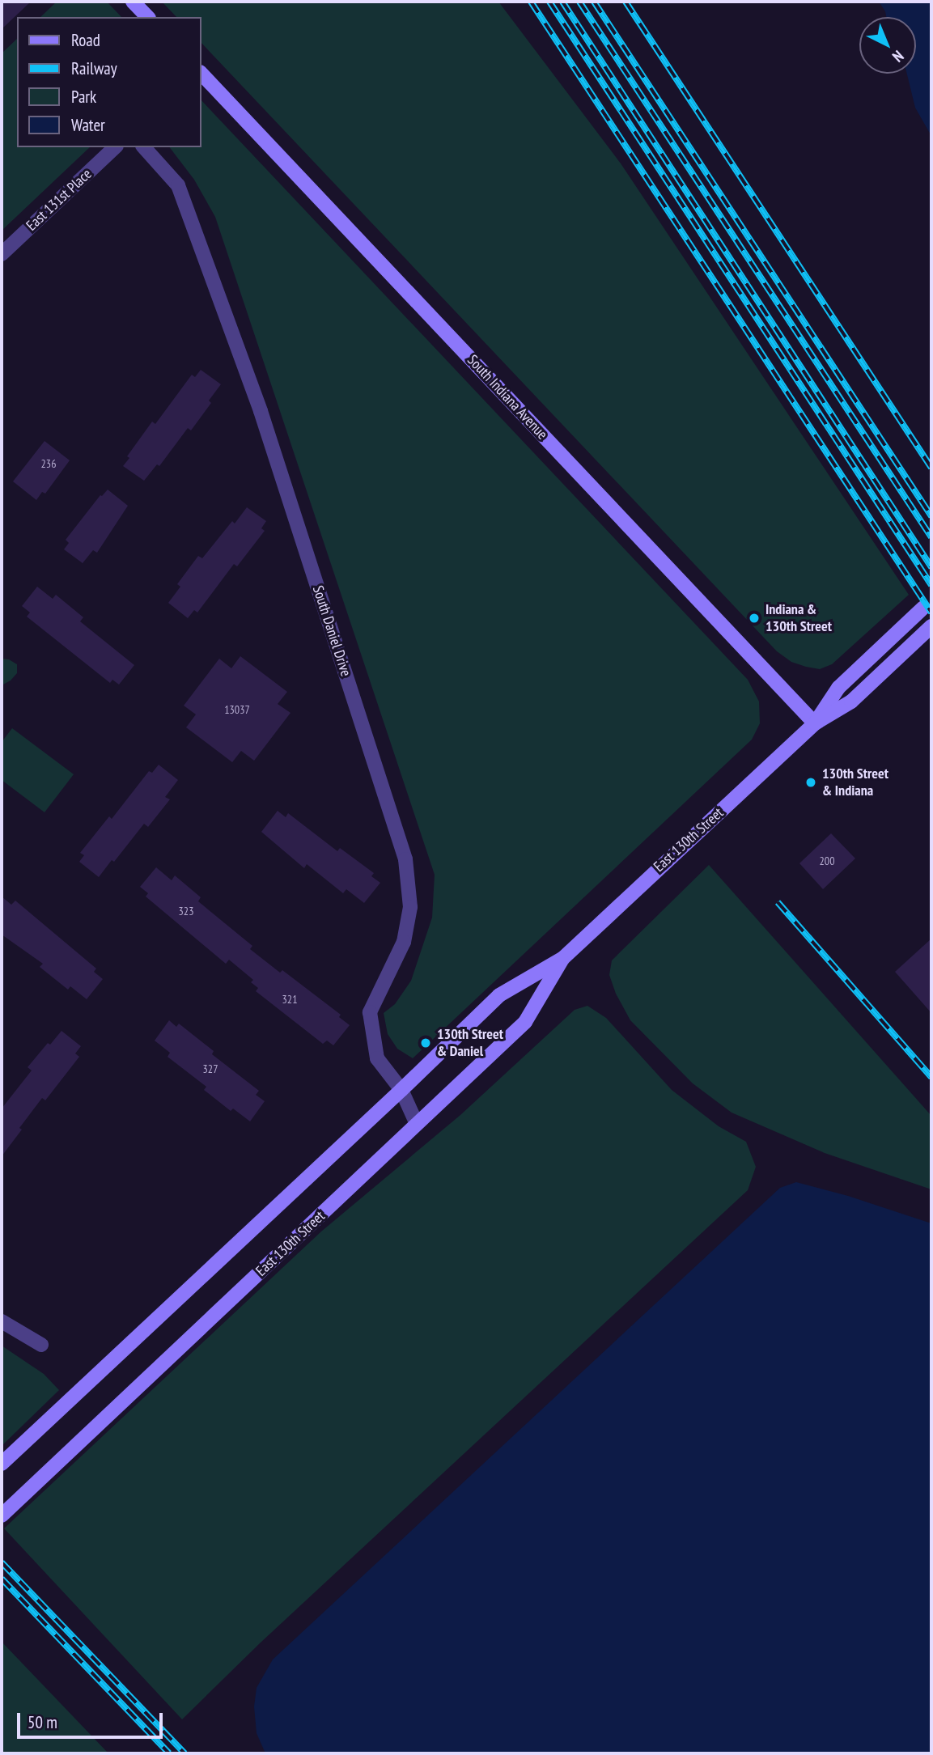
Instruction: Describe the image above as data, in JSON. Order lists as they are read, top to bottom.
{
  "streets": {
    "main road": ["South Indiana Avenue", "East 130th Street"],
    "street": ["East 131st Place", "South Daniel Drive"]
  },
  "crossings": [
    ["South Indiana Avenue", "East 130th Street"],
    ["South Daniel Drive", "East 130th Street"]
  ],
  "places": ["Indiana & 130th Street", "130th Street & Indiana", "130th Street & Daniel"],
  "house_numbers": [
    "236",
    "13037",
    "200",
    "323",
    "321",
    "327"
  ],
  "legend": [
    "Road",
    "Railway",
    "Park",
    "Water"
  ],
  "scale_bar": "50 m",
  "north": "bottom right"
}
